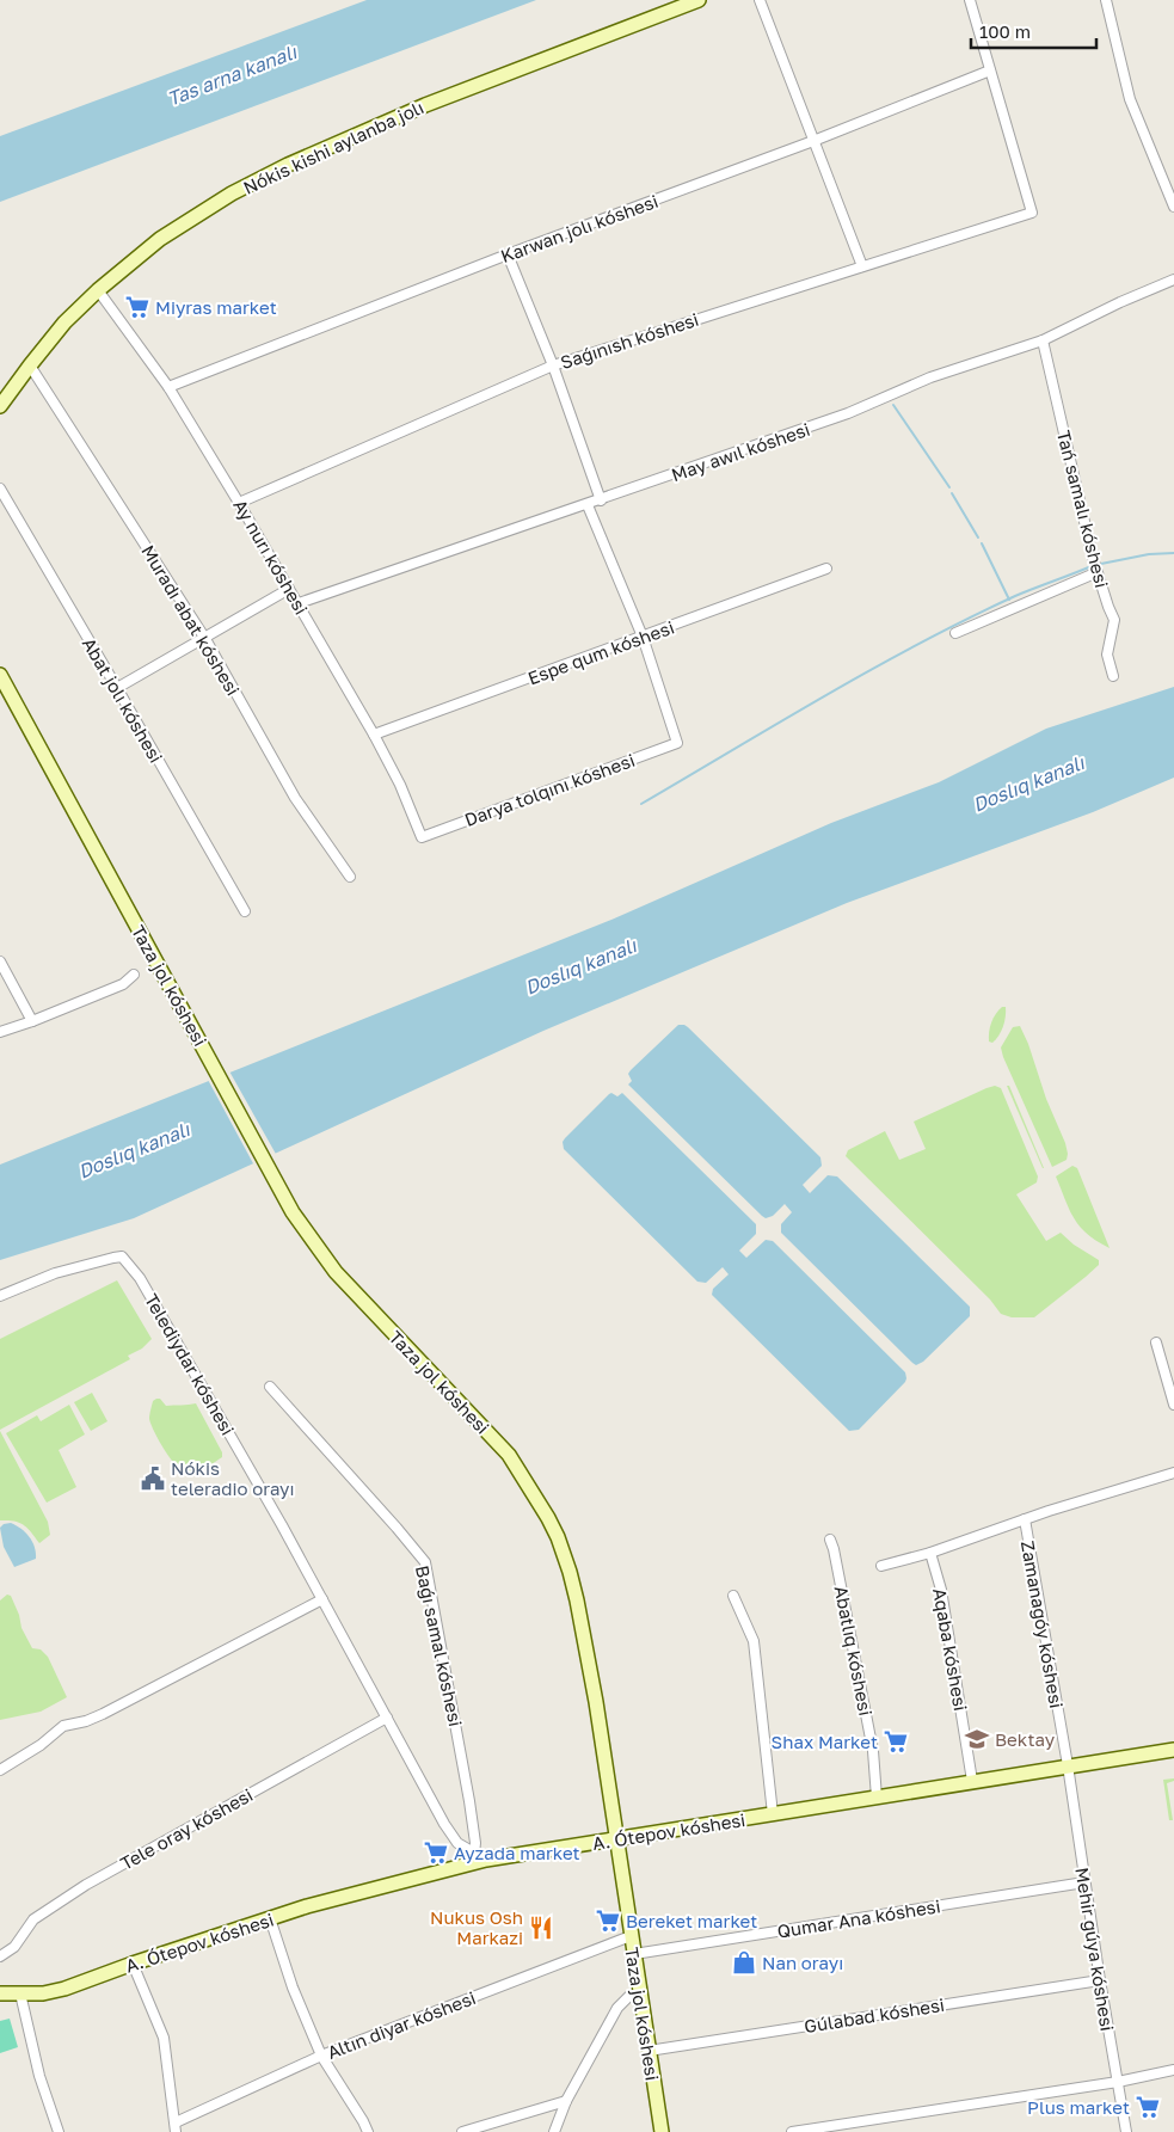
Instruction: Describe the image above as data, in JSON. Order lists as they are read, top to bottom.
{
  "streets": {
    "main road": ["Nókis kishi aylanba jolı", "Taza jol kóshesi", "A. Ótepov kóshesi"],
    "street": [
      "Karwan jolı kóshesi",
      "Saǵınısh kóshesi",
      "May awıl kóshesi",
      "Tań samalı kóshesi",
      "Ay nurı kóshesi",
      "Muradı abat kóshesi",
      "Espe qum kóshesi",
      "Abat jolı kóshesi",
      "Darya tolqını kóshesi",
      "Telediydar kóshesi",
      "Zamanagóy kóshesi",
      "Baǵı samal kóshesi",
      "Aqaba kóshesi",
      "Abatlıq kóshesi",
      "Tele oray kóshesi",
      "Qumar Ana kóshesi",
      "Mehir gúyа kóshesi",
      "Gúlabad kóshesi",
      "Altın diyar kóshesi"
    ]
  },
  "crossings": [
    ["Nókis kishi aylanba jolı", "Ay nurı kóshesi"],
    ["Nókis kishi aylanba jolı", "Muradı abat kóshesi"],
    ["Karwan jolı kóshesi", "Saǵınısh kóshesi"],
    ["Karwan jolı kóshesi", "Ay nurı kóshesi"],
    ["Saǵınısh kóshesi", "Ay nurı kóshesi"],
    ["May awıl kóshesi", "Tań samalı kóshesi"],
    ["May awıl kóshesi", "Ay nurı kóshesi"],
    ["Ay nurı kóshesi", "Espe qum kóshesi"],
    ["Ay nurı kóshesi", "Darya tolqını kóshesi"],
    ["Espe qum kóshesi", "Darya tolqını kóshesi"],
    ["Taza jol kóshesi", "A. Ótepov kóshesi"],
    ["Taza jol kóshesi", "Qumar Ana kóshesi"],
    ["Taza jol kóshesi", "Gúlabad kóshesi"],
    ["Taza jol kóshesi", "Altın diyar kóshesi"],
    ["Telediydar kóshesi", "Baǵı samal kóshesi"],
    ["Telediydar kóshesi", "Tele oray kóshesi"],
    ["Telediydar kóshesi", "A. Ótepov kóshesi"],
    ["Zamanagóy kóshesi", "Aqaba kóshesi"],
    ["Zamanagóy kóshesi", "A. Ótepov kóshesi"],
    ["Zamanagóy kóshesi", "Mehir gúyа kóshesi"],
    ["Baǵı samal kóshesi", "A. Ótepov kóshesi"],
    ["Aqaba kóshesi", "A. Ótepov kóshesi"],
    ["Abatlıq kóshesi", "A. Ótepov kóshesi"],
    ["A. Ótepov kóshesi", "Mehir gúyа kóshesi"],
    ["Qumar Ana kóshesi", "Mehir gúyа kóshesi"],
    ["Mehir gúyа kóshesi", "Gúlabad kóshesi"]
  ],
  "water": ["Tas arna kanalı", "Doslıq kanalı"],
  "places": {
    "supermarket": [
      "Miyras market",
      "Shax Market",
      "Ayzada market",
      "Bereket market",
      "Plus market"
    ],
    "public building": ["Nókis teleradio orayı"],
    "school or university": ["Bektay"],
    "restaurant": ["Nukus Osh Markazi"],
    "shop": ["Nan orayı"]
  },
  "scale_bar": "100 m"
}
